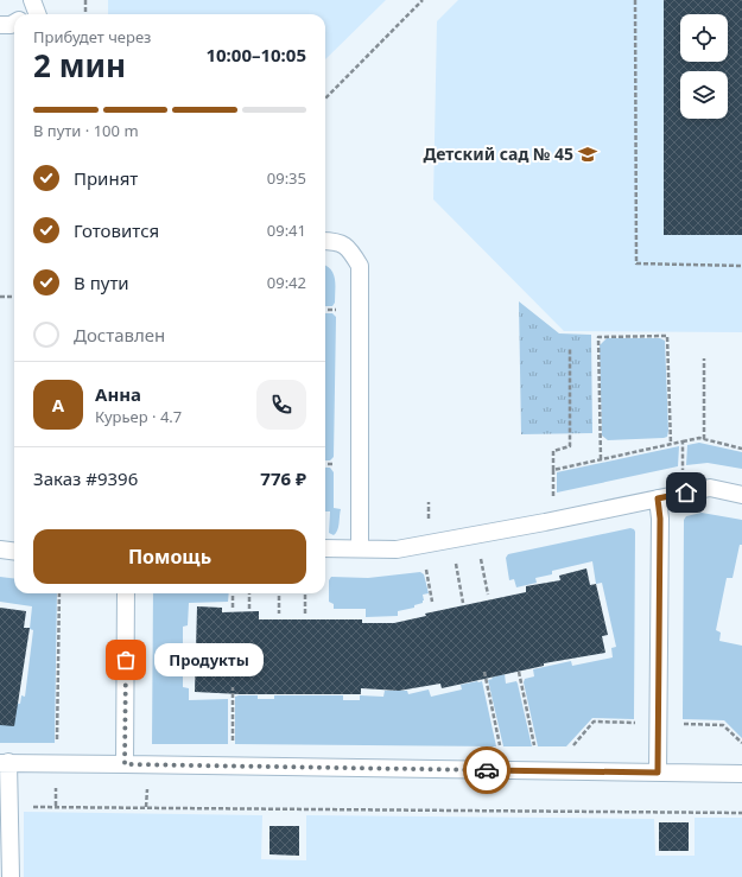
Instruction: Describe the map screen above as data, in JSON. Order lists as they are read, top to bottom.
{
  "places": {
    "school or university": ["Детский сад № 45"],
    "other": ["Продукты"]
  },
  "page": {
    "heading": ["2 мин", "Прибудет через", "10:00–10:05"],
    "panel": [
      "Анна",
      "Курьер · 4.7",
      "Заказ #9396",
      "776 ₽"
    ],
    "bar": "В пути · 100 m",
    "list": [
      ["Принят", "09:35"],
      ["Готовится", "09:41"],
      ["В пути", "09:42"],
      "Доставлен"
    ],
    "round": "А",
    "buttons": "Помощь",
    "bubble": "Продукты"
  }
}
